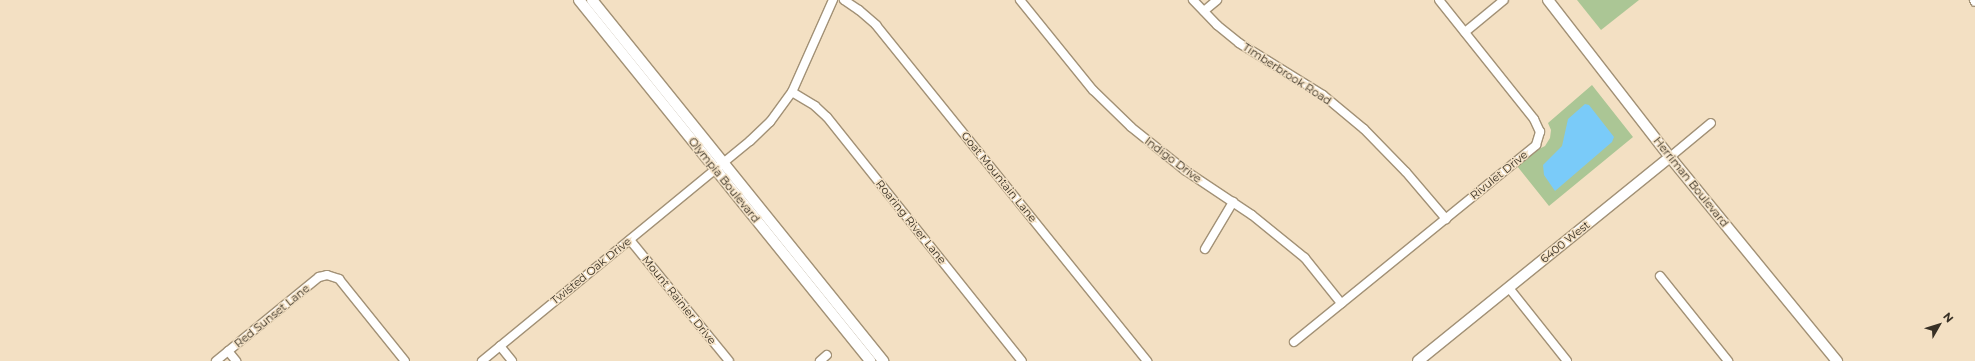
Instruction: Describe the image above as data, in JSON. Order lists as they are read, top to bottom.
{
  "streets": {
    "street": [
      "Timberbrook Road",
      "Indigo Drive",
      "Rivulet Drive",
      "Goat Mountain Lane",
      "Olympia Boulevard",
      "Herriman Boulevard",
      "Roaring River Lane",
      "6400 West",
      "Twisted Oak Drive",
      "Mount Rainier Drive",
      "Red Sunset Lane"
    ]
  },
  "crossings": [
    ["Timberbrook Road", "Rivulet Drive"],
    ["Indigo Drive", "Rivulet Drive"],
    ["Olympia Boulevard", "Twisted Oak Drive"],
    ["Herriman Boulevard", "6400 West"],
    ["Roaring River Lane", "Twisted Oak Drive"],
    ["Twisted Oak Drive", "Mount Rainier Drive"]
  ],
  "north": "top right"
}
